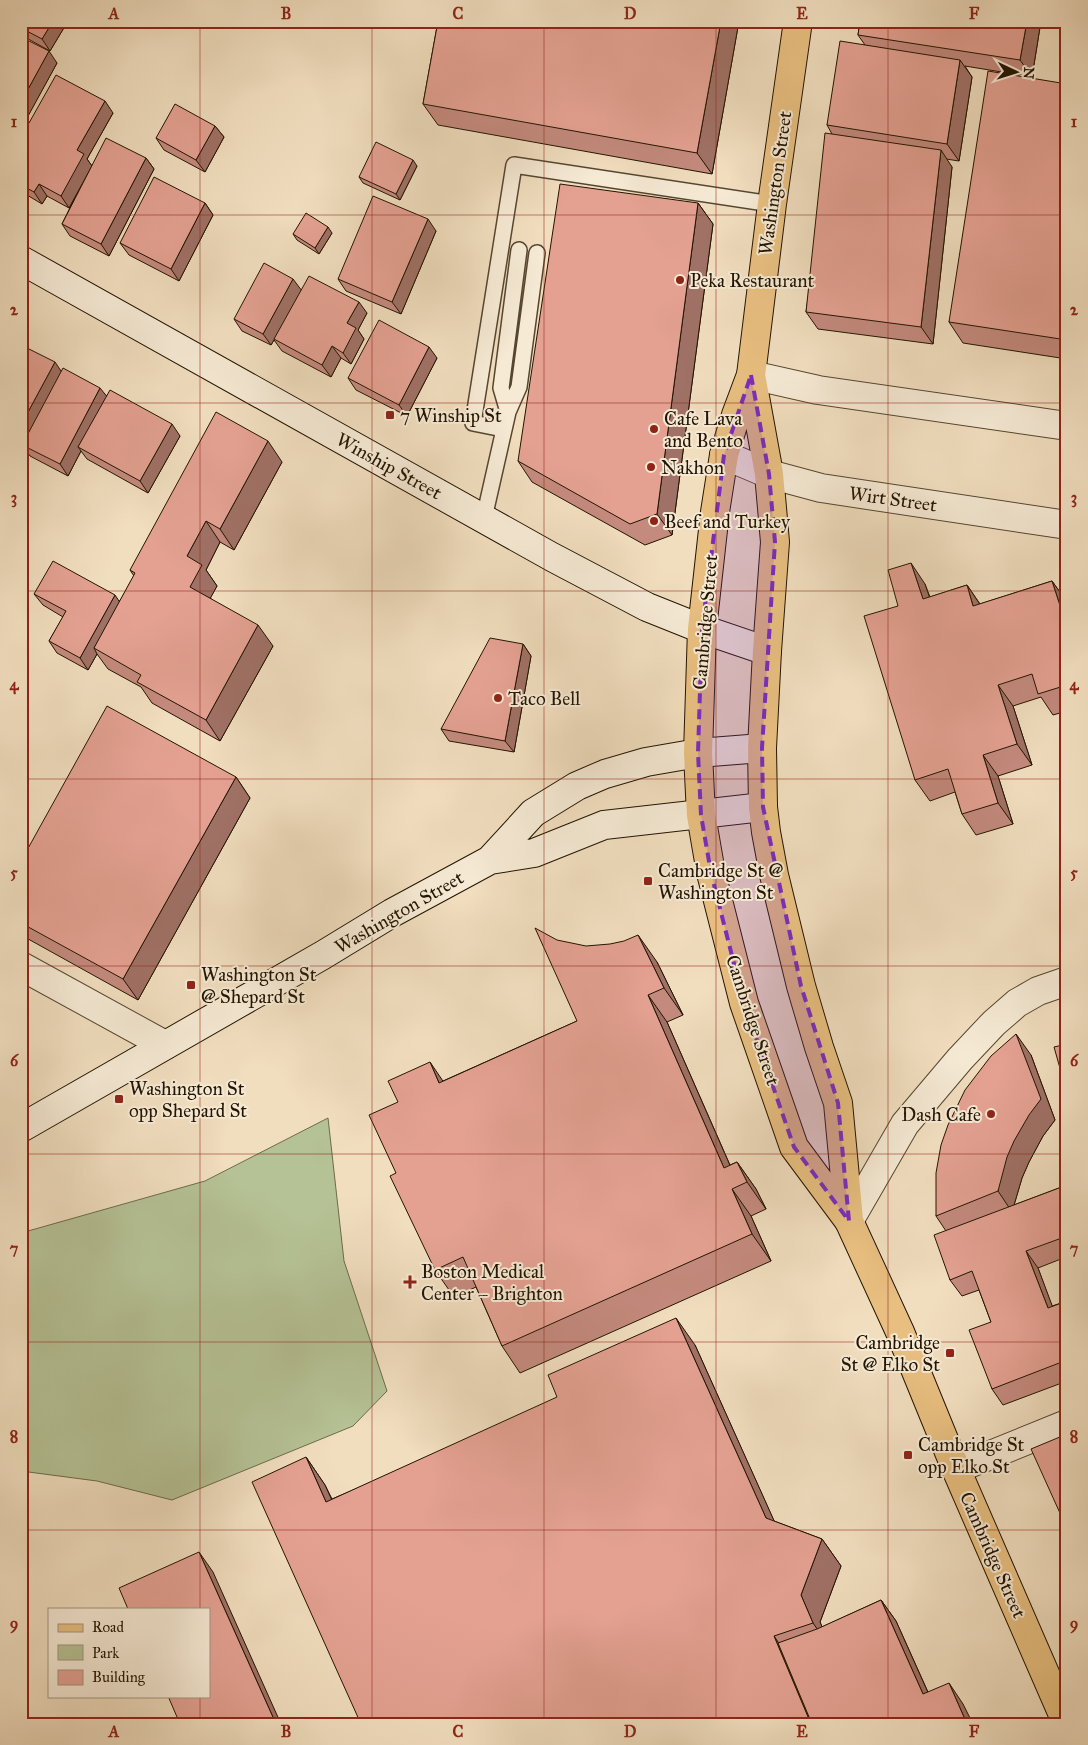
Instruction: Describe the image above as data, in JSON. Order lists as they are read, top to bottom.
{
  "streets": {
    "main road": [
      "Washington Street",
      "Winship Street",
      "Wirt Street",
      "Cambridge Street"
    ]
  },
  "crossings": [
    ["Washington Street", "Cambridge Street"],
    ["Winship Street", "Cambridge Street"],
    ["Wirt Street", "Cambridge Street"]
  ],
  "places": {
    "other": [
      "Peka Restaurant",
      "Cafe Lava and Bento",
      "Nakhon",
      "Beef and Turkey",
      "Taco Bell",
      "Dash Cafe"
    ],
    "transit": [
      "7 Winship St",
      "Cambridge St @ Washington St",
      "Washington St @ Shepard St",
      "Washington St opp Shepard St",
      "Cambridge St @ Elko St",
      "Cambridge St opp Elko St"
    ],
    "health": ["Boston Medical Center – Brighton"]
  },
  "legend": ["Road", "Park", "Building"],
  "north": "right",
  "grid": {
    "columns": [
      "A",
      "B",
      "C",
      "D",
      "E",
      "F"
    ],
    "rows": [
      "1",
      "2",
      "3",
      "4",
      "5",
      "6",
      "7",
      "8",
      "9"
    ]
  }
}
